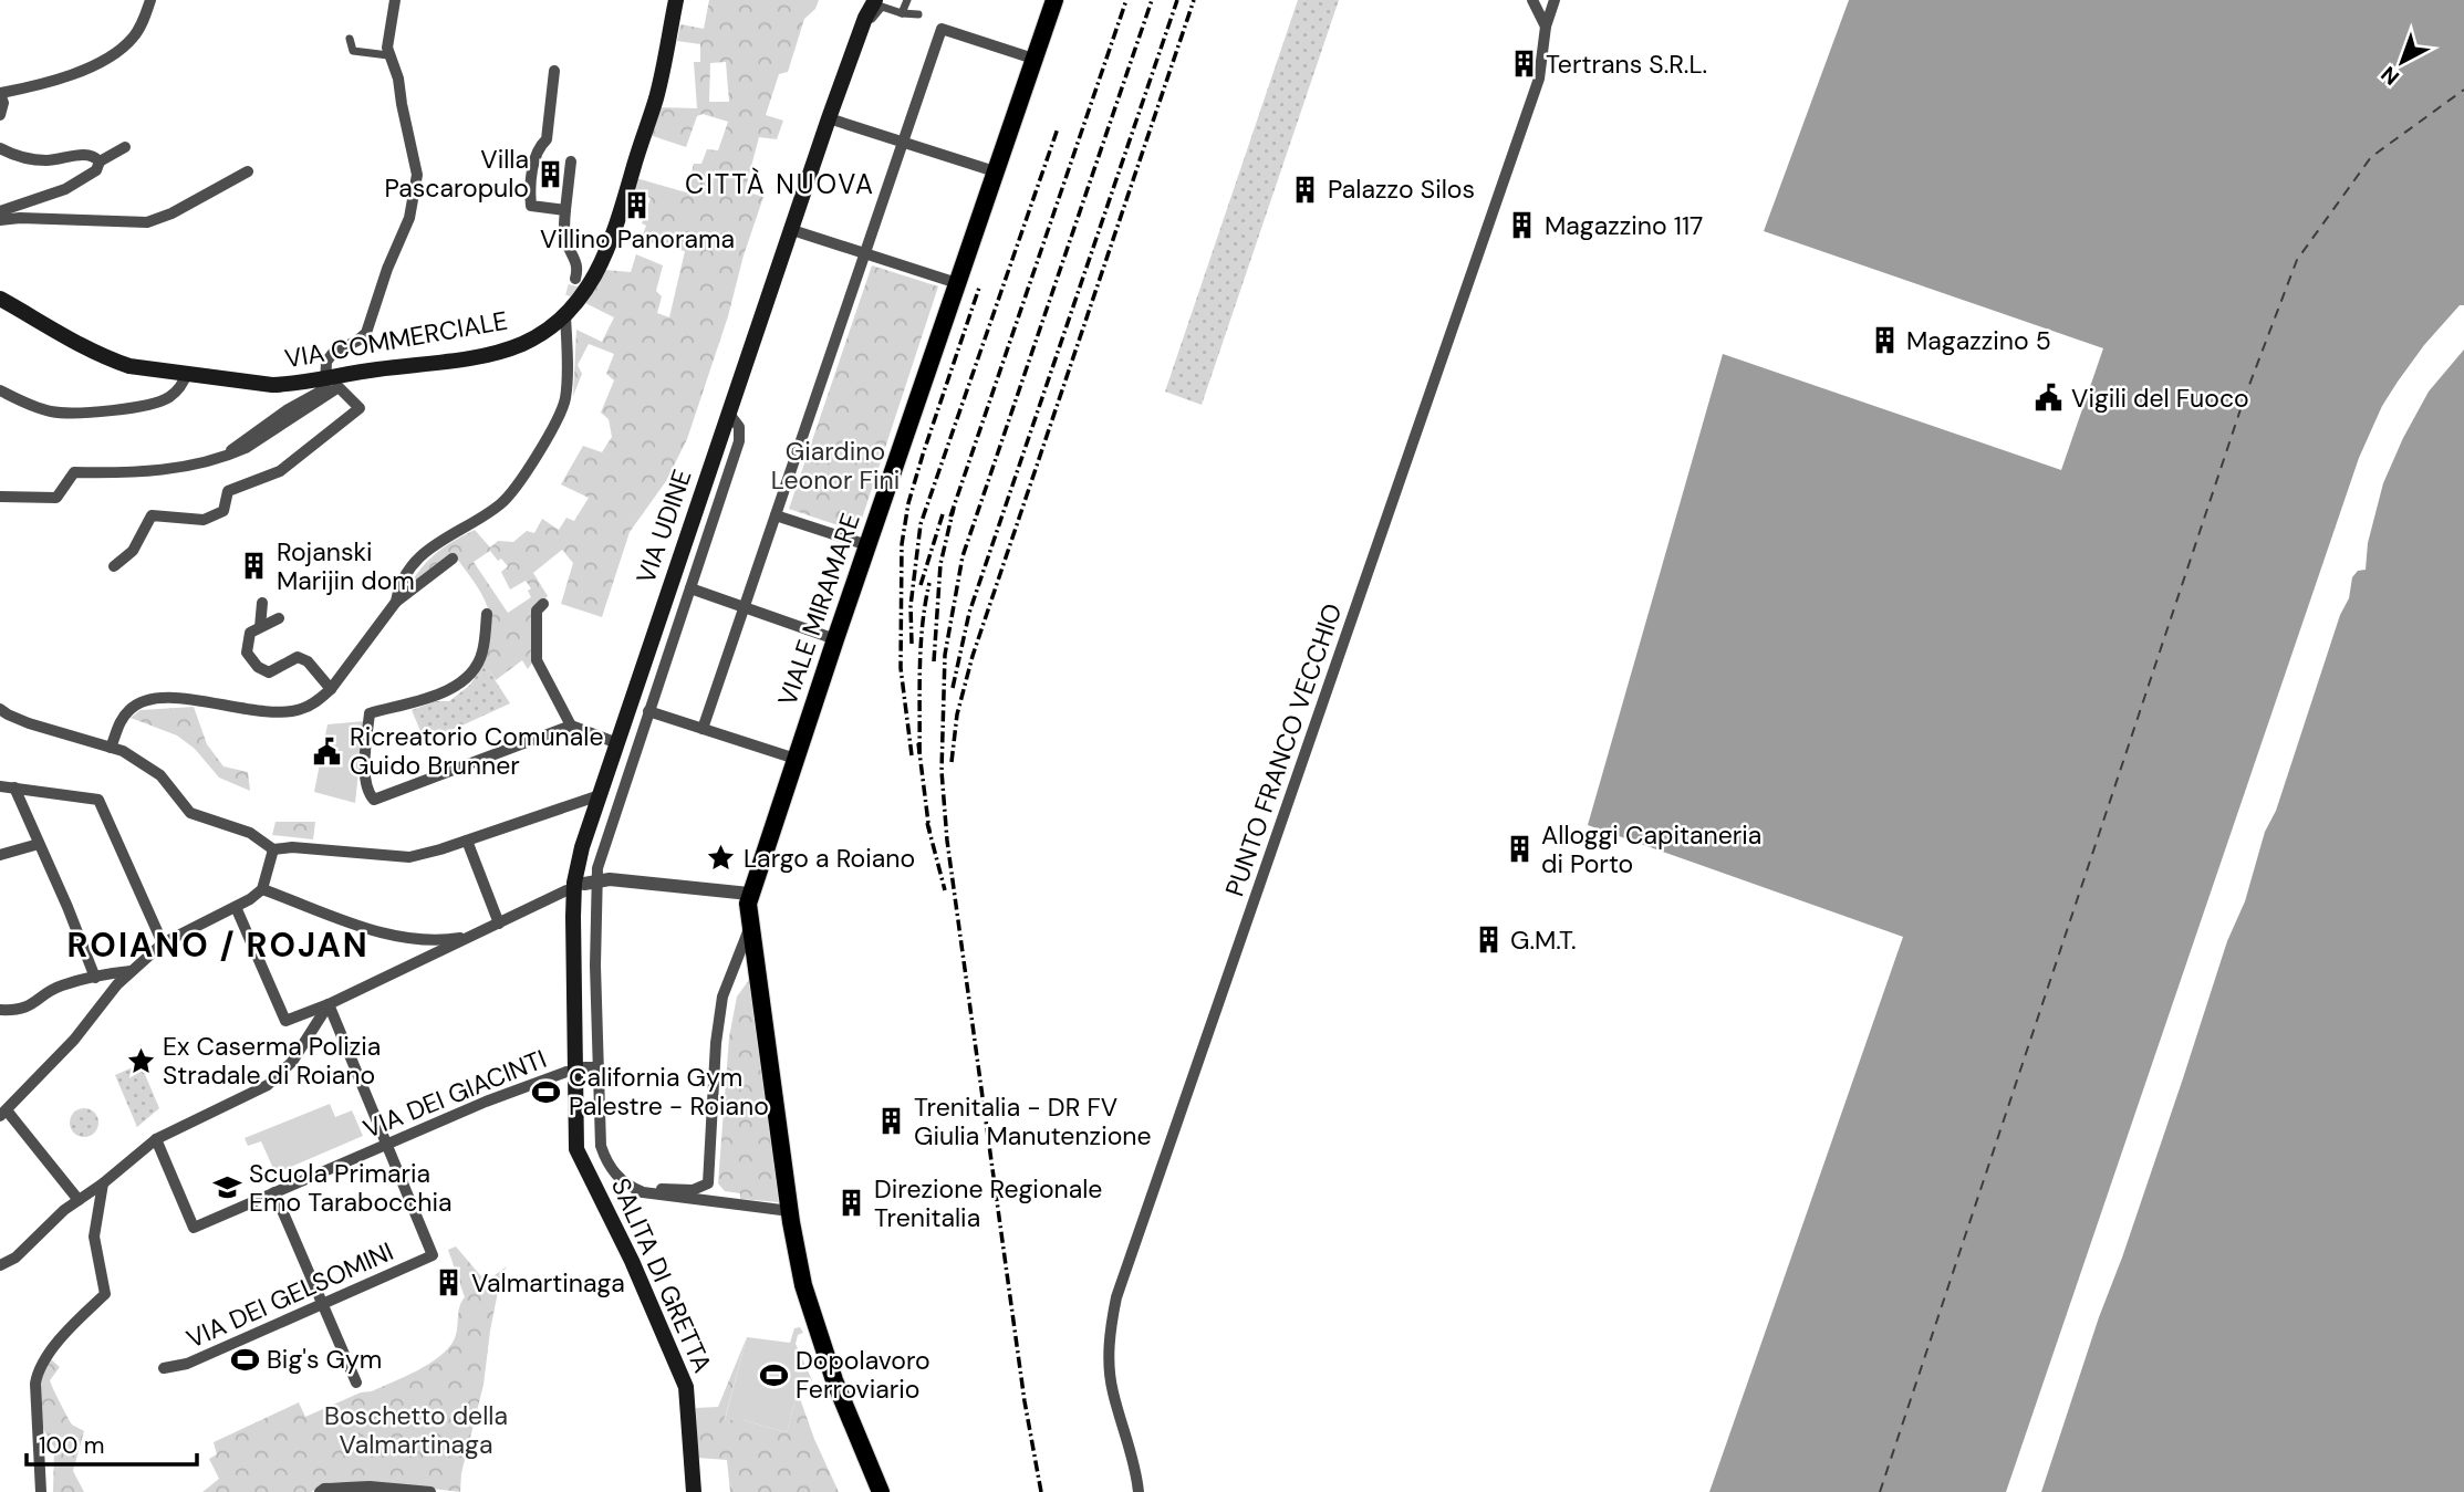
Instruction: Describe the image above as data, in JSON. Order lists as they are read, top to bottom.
{
  "streets": {
    "main road": [
      "VIA COMMERCIALE",
      "VIA UDINE",
      "VIALE MIRAMARE",
      "SALITA DI GRETTA"
    ],
    "street": ["PUNTO FRANCO VECCHIO", "VIA DEI GIACINTI", "VIA DEI GELSOMINI"]
  },
  "crossings": [
    ["VIA UDINE", "VIA DEI GIACINTI"],
    ["VIA UDINE", "SALITA DI GRETTA"],
    ["VIA DEI GIACINTI", "SALITA DI GRETTA"],
    ["VIA DEI GIACINTI", "VIA DEI GELSOMINI"]
  ],
  "districts": ["CITTÀ NUOVA", "ROIANO / ROJAN"],
  "parks": ["Giardino Leonor Fini", "Boschetto della Valmartinaga"],
  "places": {
    "building": [
      "Tertrans S.R.L.",
      "Villa Pascaropulo",
      "Palazzo Silos",
      "Villino Panorama",
      "Magazzino 117",
      "Magazzino 5",
      "Rojanski Marijin dom",
      "Alloggi Capitaneria di Porto",
      "G.M.T.",
      "Trenitalia - DR FV Giulia Manutenzione",
      "Direzione Regionale Trenitalia",
      "Valmartinaga"
    ],
    "public building": ["Vigili del Fuoco", "Ricreatorio Comunale Guido Brunner"],
    "place": ["Largo a Roiano", "Ex Caserma Polizia Stradale di Roiano"],
    "sports": ["California Gym Palestre - Roiano", "Big's Gym", "Dopolavoro Ferroviario"],
    "school or university": ["Scuola Primaria Emo Tarabocchia"]
  },
  "scale_bar": "100 m",
  "north": "bottom left"
}
